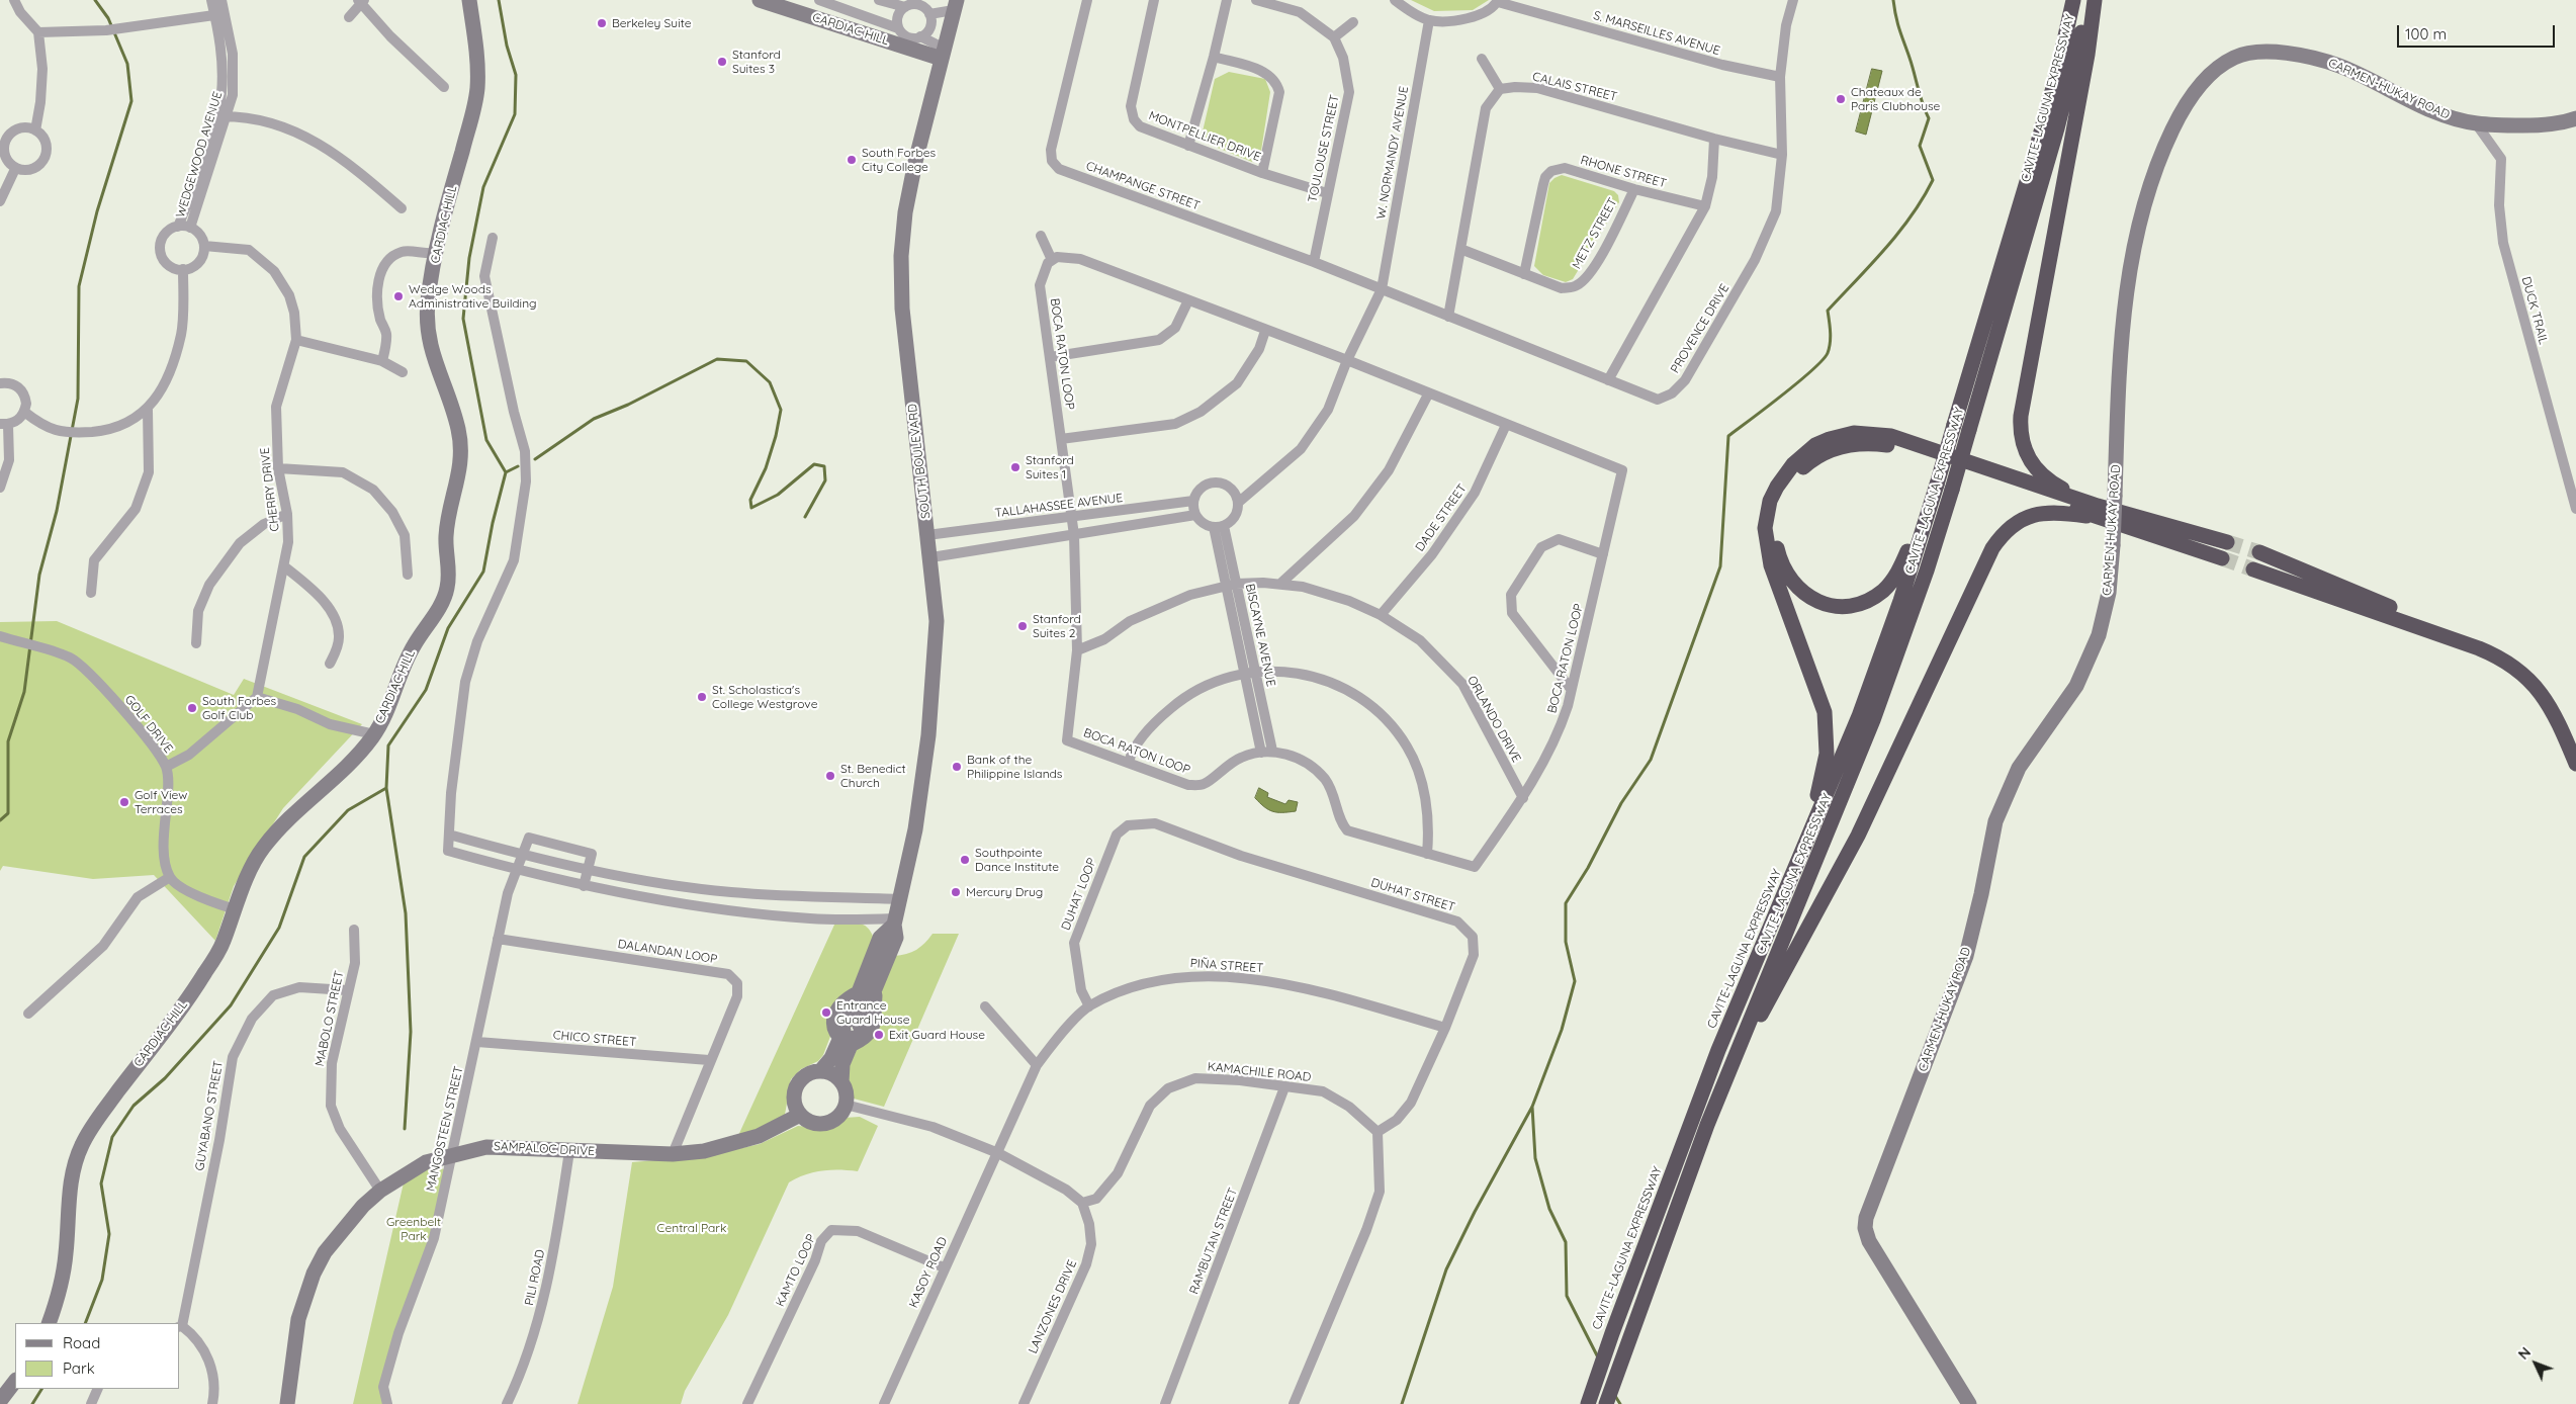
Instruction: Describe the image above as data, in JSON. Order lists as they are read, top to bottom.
{
  "streets": {
    "highway": ["CAVITE–LAGUNA EXPRESSWAY", "CAVITE-LAGUNA EXPRESSWAY"],
    "street": [
      "CARDIAC HILL",
      "S. MARSEILLES AVENUE",
      "CALAIS STREET",
      "CARMEN-HUKAY ROAD",
      "MONTPELLIER DRIVE",
      "TOULOUSE STREET",
      "W. NORMANDY AVENUE",
      "WEDGEWOOD AVENUE",
      "RHONE STREET",
      "CHAMPANGE STREET",
      "METZ STREET",
      "DUCK TRAIL",
      "PROVENCE DRIVE",
      "BOCA RATON LOOP",
      "SOUTH BOULEVARD",
      "CHERRY DRIVE",
      "TALLAHASSEE AVENUE",
      "DADE STREET",
      "BISCAYNE AVENUE",
      "ORLANDO DRIVE",
      "GOLF DRIVE",
      "DUHAT LOOP",
      "DUHAT STREET",
      "DALANDAN LOOP",
      "PIÑA STREET",
      "MABOLO STREET",
      "CHICO STREET",
      "KAMACHILE ROAD",
      "GUYABANO STREET",
      "MANGOSTEEN STREET",
      "SAMPALOC DRIVE",
      "RAMBUTAN STREET",
      "KAMTO LOOP",
      "KASOY ROAD",
      "PILI ROAD",
      "LANZONES DRIVE"
    ]
  },
  "crossings": [
    ["CARDIAC HILL", "SOUTH BOULEVARD"],
    ["S. MARSEILLES AVENUE", "PROVENCE DRIVE"],
    ["CALAIS STREET", "PROVENCE DRIVE"],
    ["CARMEN-HUKAY ROAD", "DUCK TRAIL"],
    ["CAVITE–LAGUNA EXPRESSWAY", "CAVITE-LAGUNA EXPRESSWAY"],
    ["MONTPELLIER DRIVE", "TOULOUSE STREET"],
    ["TOULOUSE STREET", "CHAMPANGE STREET"],
    ["W. NORMANDY AVENUE", "CHAMPANGE STREET"],
    ["W. NORMANDY AVENUE", "PROVENCE DRIVE"],
    ["WEDGEWOOD AVENUE", "CHERRY DRIVE"],
    ["RHONE STREET", "METZ STREET"],
    ["CHAMPANGE STREET", "PROVENCE DRIVE"],
    ["BOCA RATON LOOP", "TALLAHASSEE AVENUE"],
    ["BOCA RATON LOOP", "DADE STREET"],
    ["BOCA RATON LOOP", "BISCAYNE AVENUE"],
    ["BOCA RATON LOOP", "ORLANDO DRIVE"],
    ["SOUTH BOULEVARD", "TALLAHASSEE AVENUE"],
    ["SOUTH BOULEVARD", "SAMPALOC DRIVE"],
    ["TALLAHASSEE AVENUE", "BISCAYNE AVENUE"],
    ["DADE STREET", "ORLANDO DRIVE"],
    ["BISCAYNE AVENUE", "ORLANDO DRIVE"],
    ["DUHAT LOOP", "DUHAT STREET"],
    ["DUHAT LOOP", "PIÑA STREET"],
    ["DUHAT STREET", "PIÑA STREET"],
    ["DUHAT STREET", "KAMACHILE ROAD"],
    ["DALANDAN LOOP", "CHICO STREET"],
    ["DALANDAN LOOP", "MANGOSTEEN STREET"],
    ["DALANDAN LOOP", "SAMPALOC DRIVE"],
    ["PIÑA STREET", "KASOY ROAD"],
    ["MABOLO STREET", "GUYABANO STREET"],
    ["MABOLO STREET", "SAMPALOC DRIVE"],
    ["CHICO STREET", "MANGOSTEEN STREET"],
    ["KAMACHILE ROAD", "RAMBUTAN STREET"],
    ["KAMACHILE ROAD", "LANZONES DRIVE"],
    ["MANGOSTEEN STREET", "SAMPALOC DRIVE"],
    ["SAMPALOC DRIVE", "PILI ROAD"],
    ["KAMTO LOOP", "KASOY ROAD"]
  ],
  "parks": ["Greenbelt Park", "Central Park"],
  "places": [
    "Berkeley Suite",
    "Stanford Suites 3",
    "Chateaux de Paris Clubhouse",
    "South Forbes City College",
    "Wedge Woods Administrative Building",
    "Stanford Suites 1",
    "Stanford Suites 2",
    "St. Scholastica's College Westgrove",
    "South Forbes Golf Club",
    "Bank of the Philippine Islands",
    "St. Benedict Church",
    "Golf View Terraces",
    "Southpointe Dance Institute",
    "Mercury Drug",
    "Entrance Guard House",
    "Exit Guard House"
  ],
  "legend": ["Road", "Park"],
  "scale_bar": "100 m",
  "north": "top left"
}
